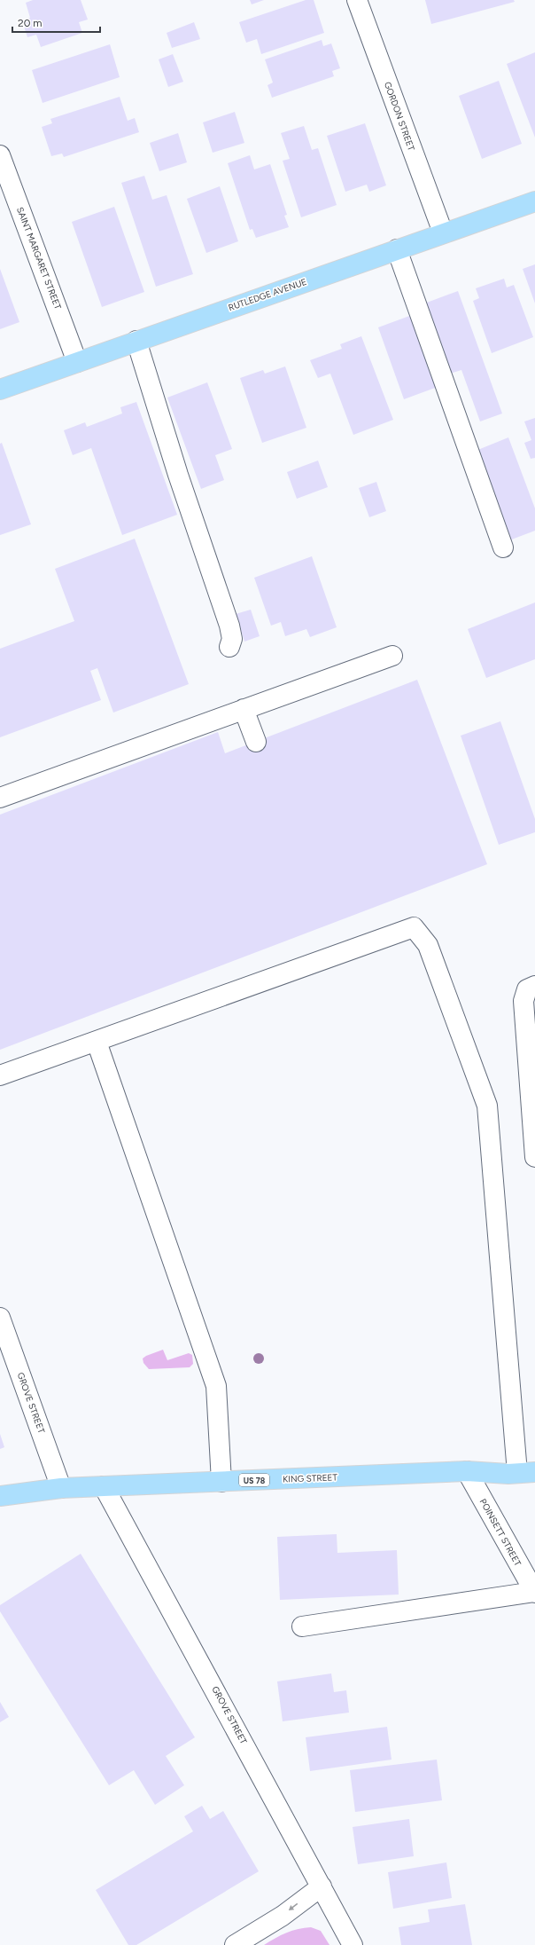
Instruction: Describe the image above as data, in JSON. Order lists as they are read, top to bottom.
{
  "streets": {
    "main road": ["RUTLEDGE AVENUE", "KING STREET", "US 78"],
    "street": [
      "GORDON STREET",
      "SAINT MARGARET STREET",
      "GROVE STREET",
      "POINSETT STREET"
    ]
  },
  "crossings": [
    ["GORDON STREET", "RUTLEDGE AVENUE"],
    ["SAINT MARGARET STREET", "RUTLEDGE AVENUE"],
    ["GROVE STREET", "KING STREET"],
    ["KING STREET", "POINSETT STREET"]
  ],
  "scale_bar": "20 m"
}
